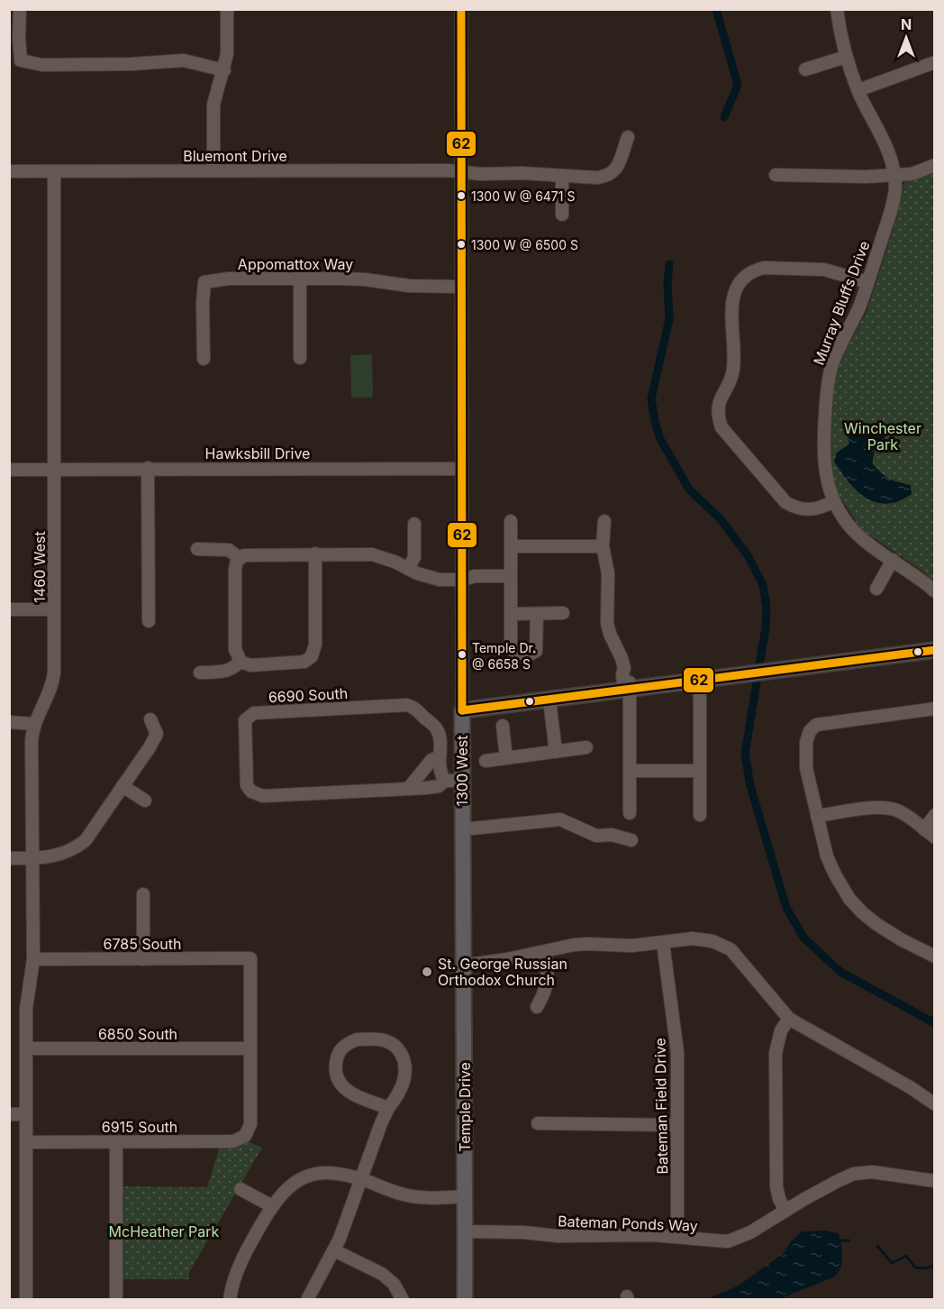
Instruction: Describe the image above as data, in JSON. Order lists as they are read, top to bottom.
{
  "streets": {
    "main road": ["1300 West", "Temple Drive"],
    "street": [
      "Bluemont Drive",
      "Appomattox Way",
      "Murray Bluffs Drive",
      "Hawksbill Drive",
      "1460 West",
      "6690 South",
      "6785 South",
      "6850 South",
      "Bateman Field Drive",
      "6915 South",
      "Bateman Ponds Way"
    ]
  },
  "crossings": [
    ["Bluemont Drive", "1460 West"],
    ["Bluemont Drive", "1300 West"],
    ["Appomattox Way", "1300 West"],
    ["Hawksbill Drive", "1460 West"],
    ["Hawksbill Drive", "1300 West"],
    ["1460 West", "6785 South"],
    ["1460 West", "6850 South"],
    ["1460 West", "6915 South"],
    ["6690 South", "1300 West"],
    ["1300 West", "Temple Drive"],
    ["6785 South", "6850 South"],
    ["6785 South", "6915 South"],
    ["6850 South", "6915 South"],
    ["Bateman Field Drive", "Bateman Ponds Way"],
    ["Temple Drive", "Bateman Ponds Way"]
  ],
  "parks": ["Winchester Park", "McHeather Park"],
  "places": [
    "1300 W @ 6471 S",
    "1300 W @ 6500 S",
    "Temple Dr. @ 6658 S",
    "St. George Russian Orthodox Church"
  ],
  "lines": ["transit line 62"],
  "north": "top"
}
